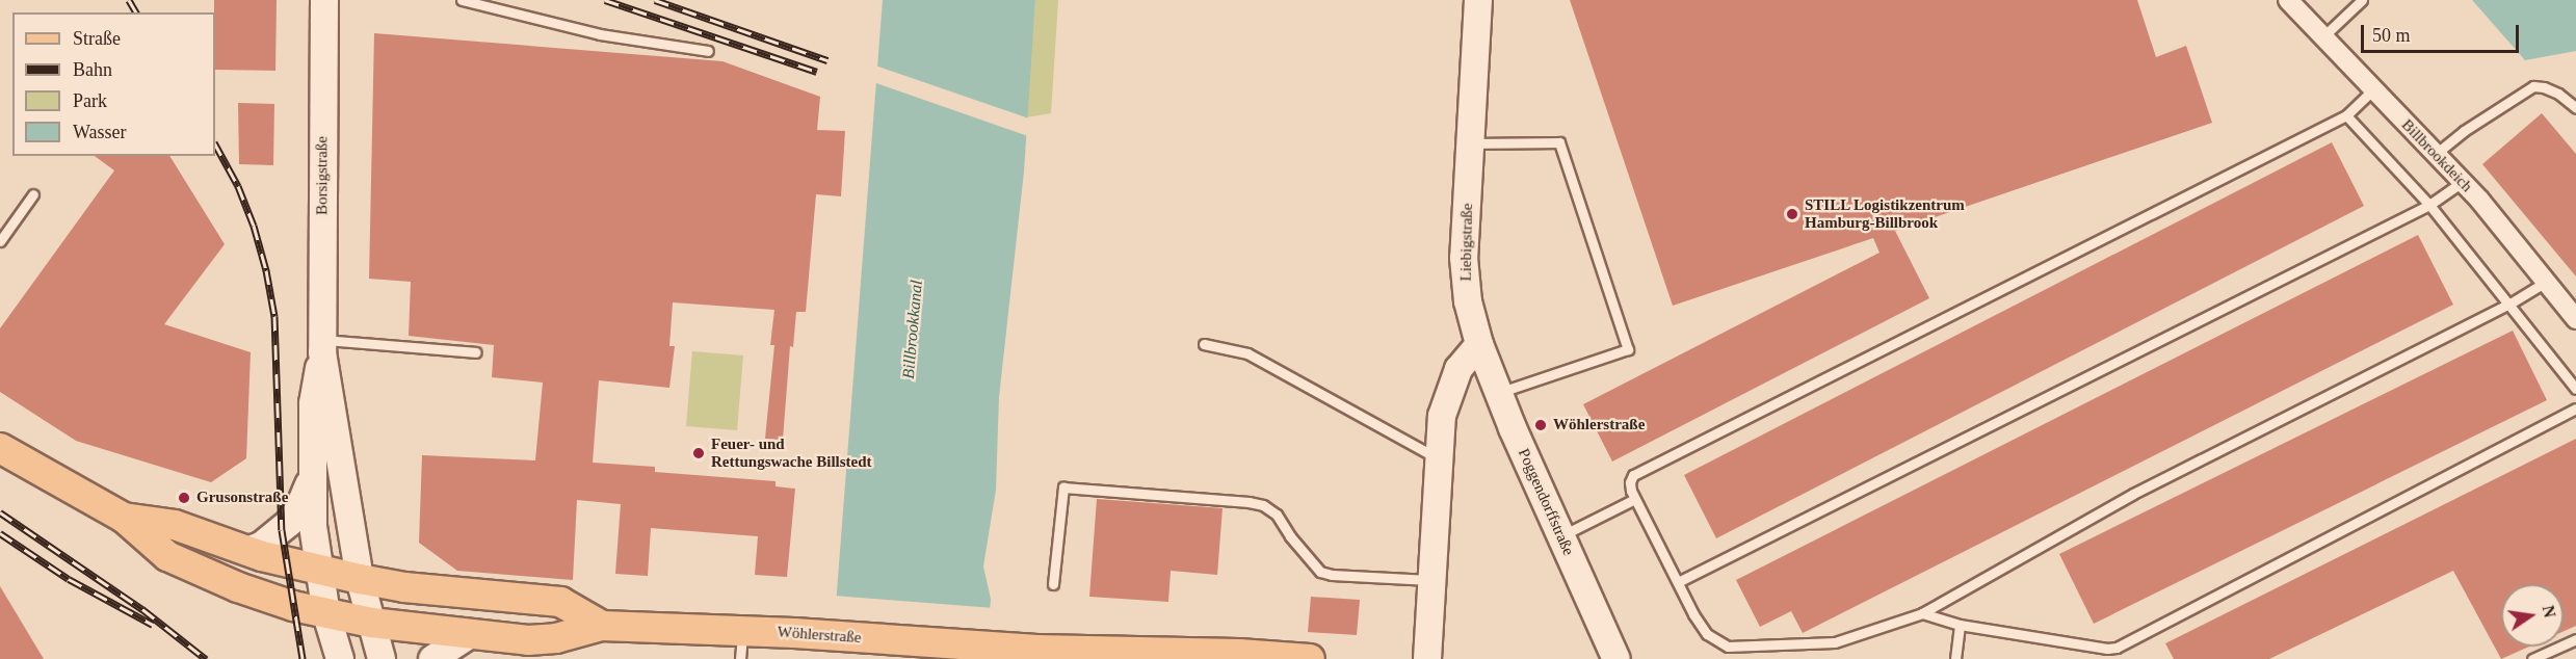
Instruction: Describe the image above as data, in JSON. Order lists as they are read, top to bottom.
{
  "streets": {
    "main road": ["Wöhlerstraße"],
    "street": [
      "Billbrookdeich",
      "Borsigstraße",
      "Liebigstraße",
      "Poggendorffstraße"
    ]
  },
  "crossings": [
    ["Borsigstraße", "Wöhlerstraße"],
    ["Liebigstraße", "Poggendorffstraße"]
  ],
  "water": ["Billbrookkanal"],
  "places": [
    "STILL Logistikzentrum Hamburg-Billbrook",
    "Wöhlerstraße",
    "Feuer- und Rettungswache Billstedt",
    "Grusonstraße"
  ],
  "legend": [
    "Straße",
    "Bahn",
    "Park",
    "Wasser"
  ],
  "scale_bar": "50 m",
  "north": "right"
}
